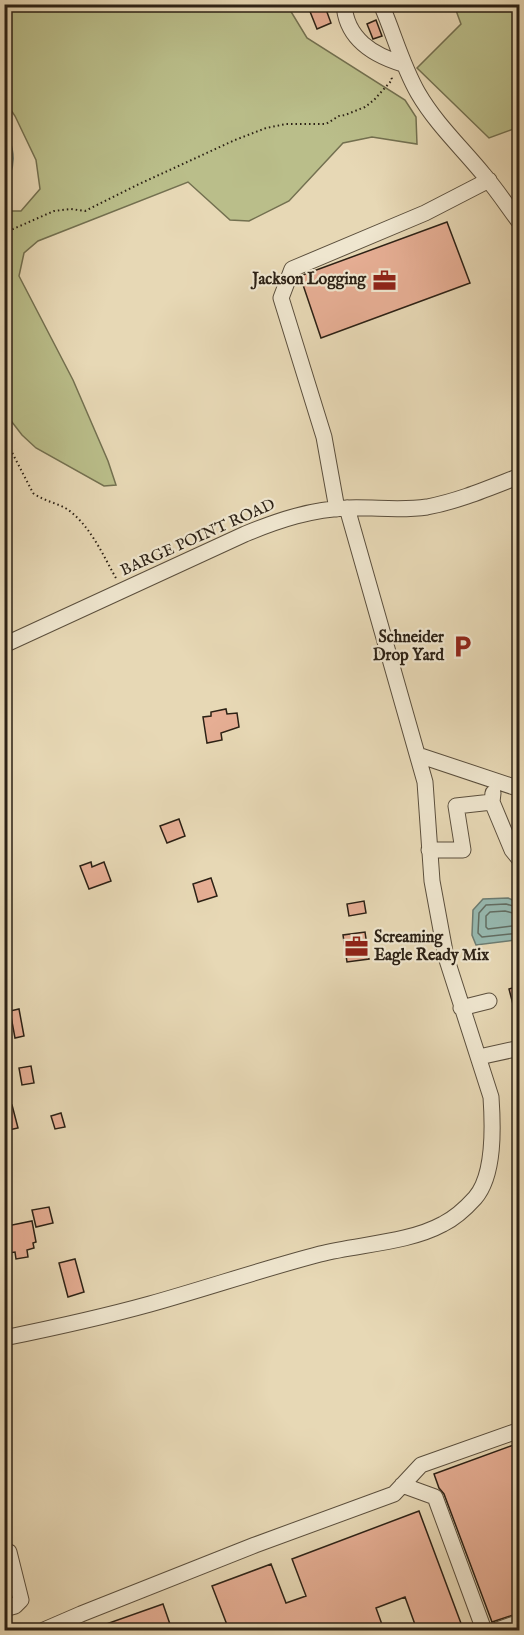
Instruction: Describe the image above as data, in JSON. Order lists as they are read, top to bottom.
{
  "streets": {
    "street": ["BARGE POINT ROAD"]
  },
  "places": {
    "office": ["Jackson Logging", "Screaming Eagle Ready Mix"],
    "parking": ["Schneider Drop Yard"]
  }
}
